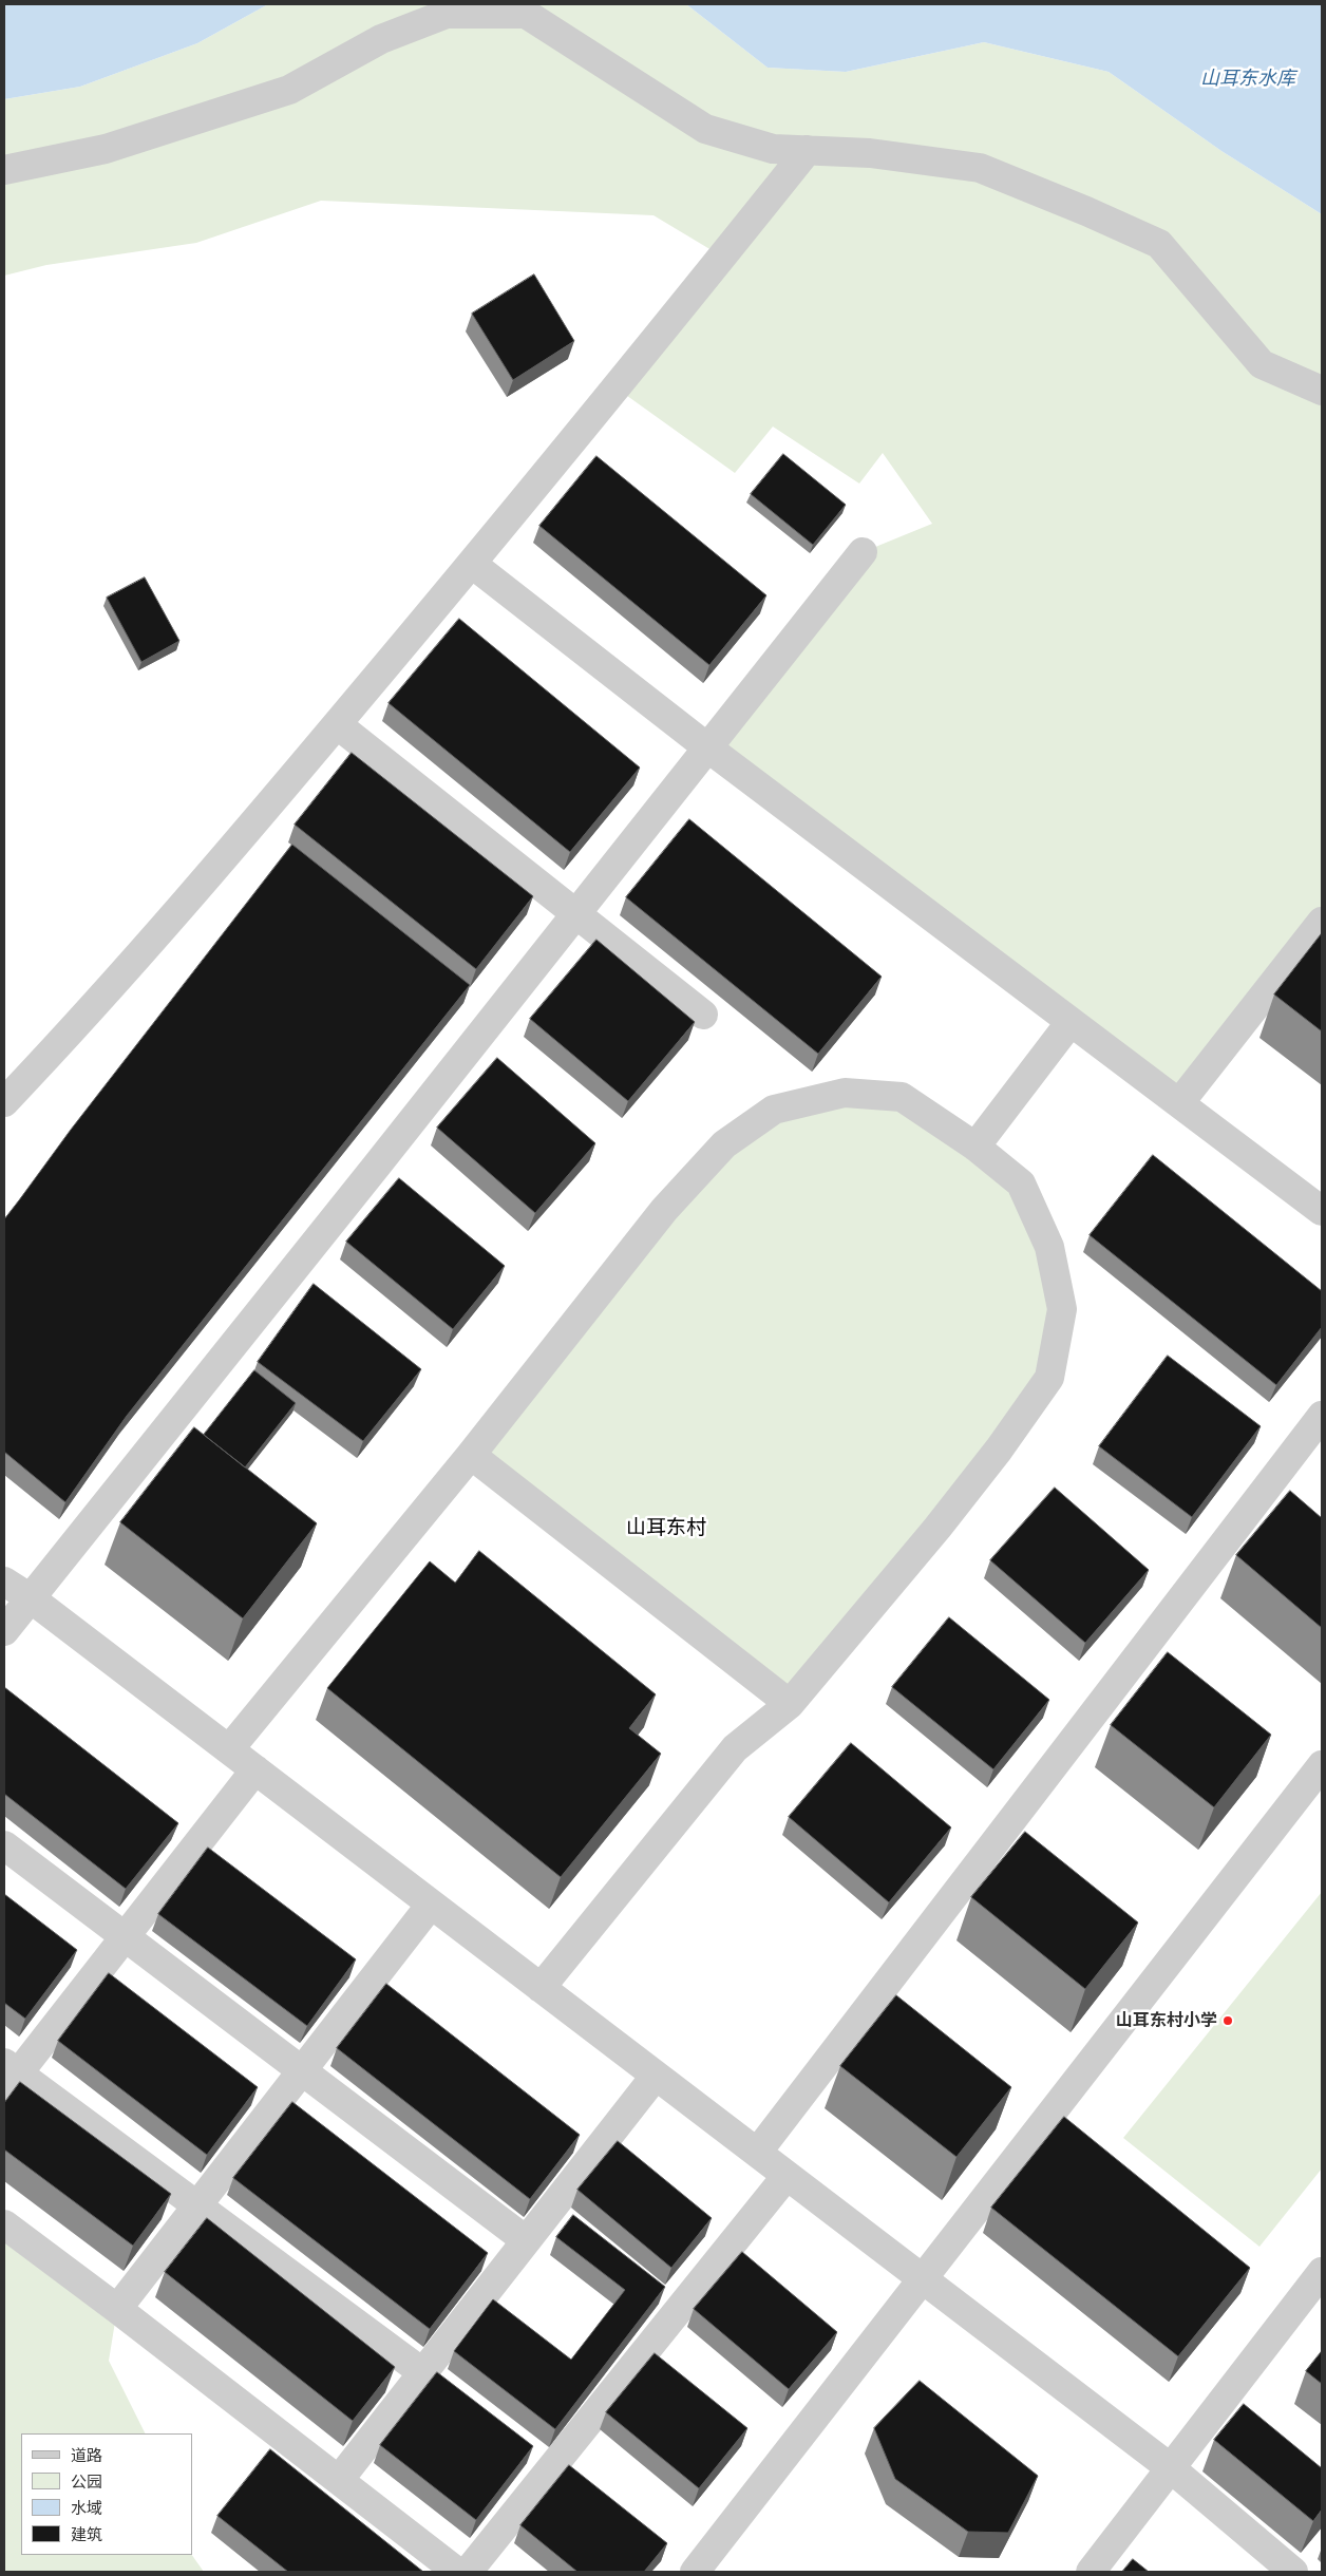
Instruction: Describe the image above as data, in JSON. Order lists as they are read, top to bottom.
{
  "districts": ["山耳东村"],
  "water": ["山耳东水库"],
  "places": ["山耳东村小学"],
  "legend": [
    "道路",
    "公园",
    "水域",
    "建筑"
  ]
}
